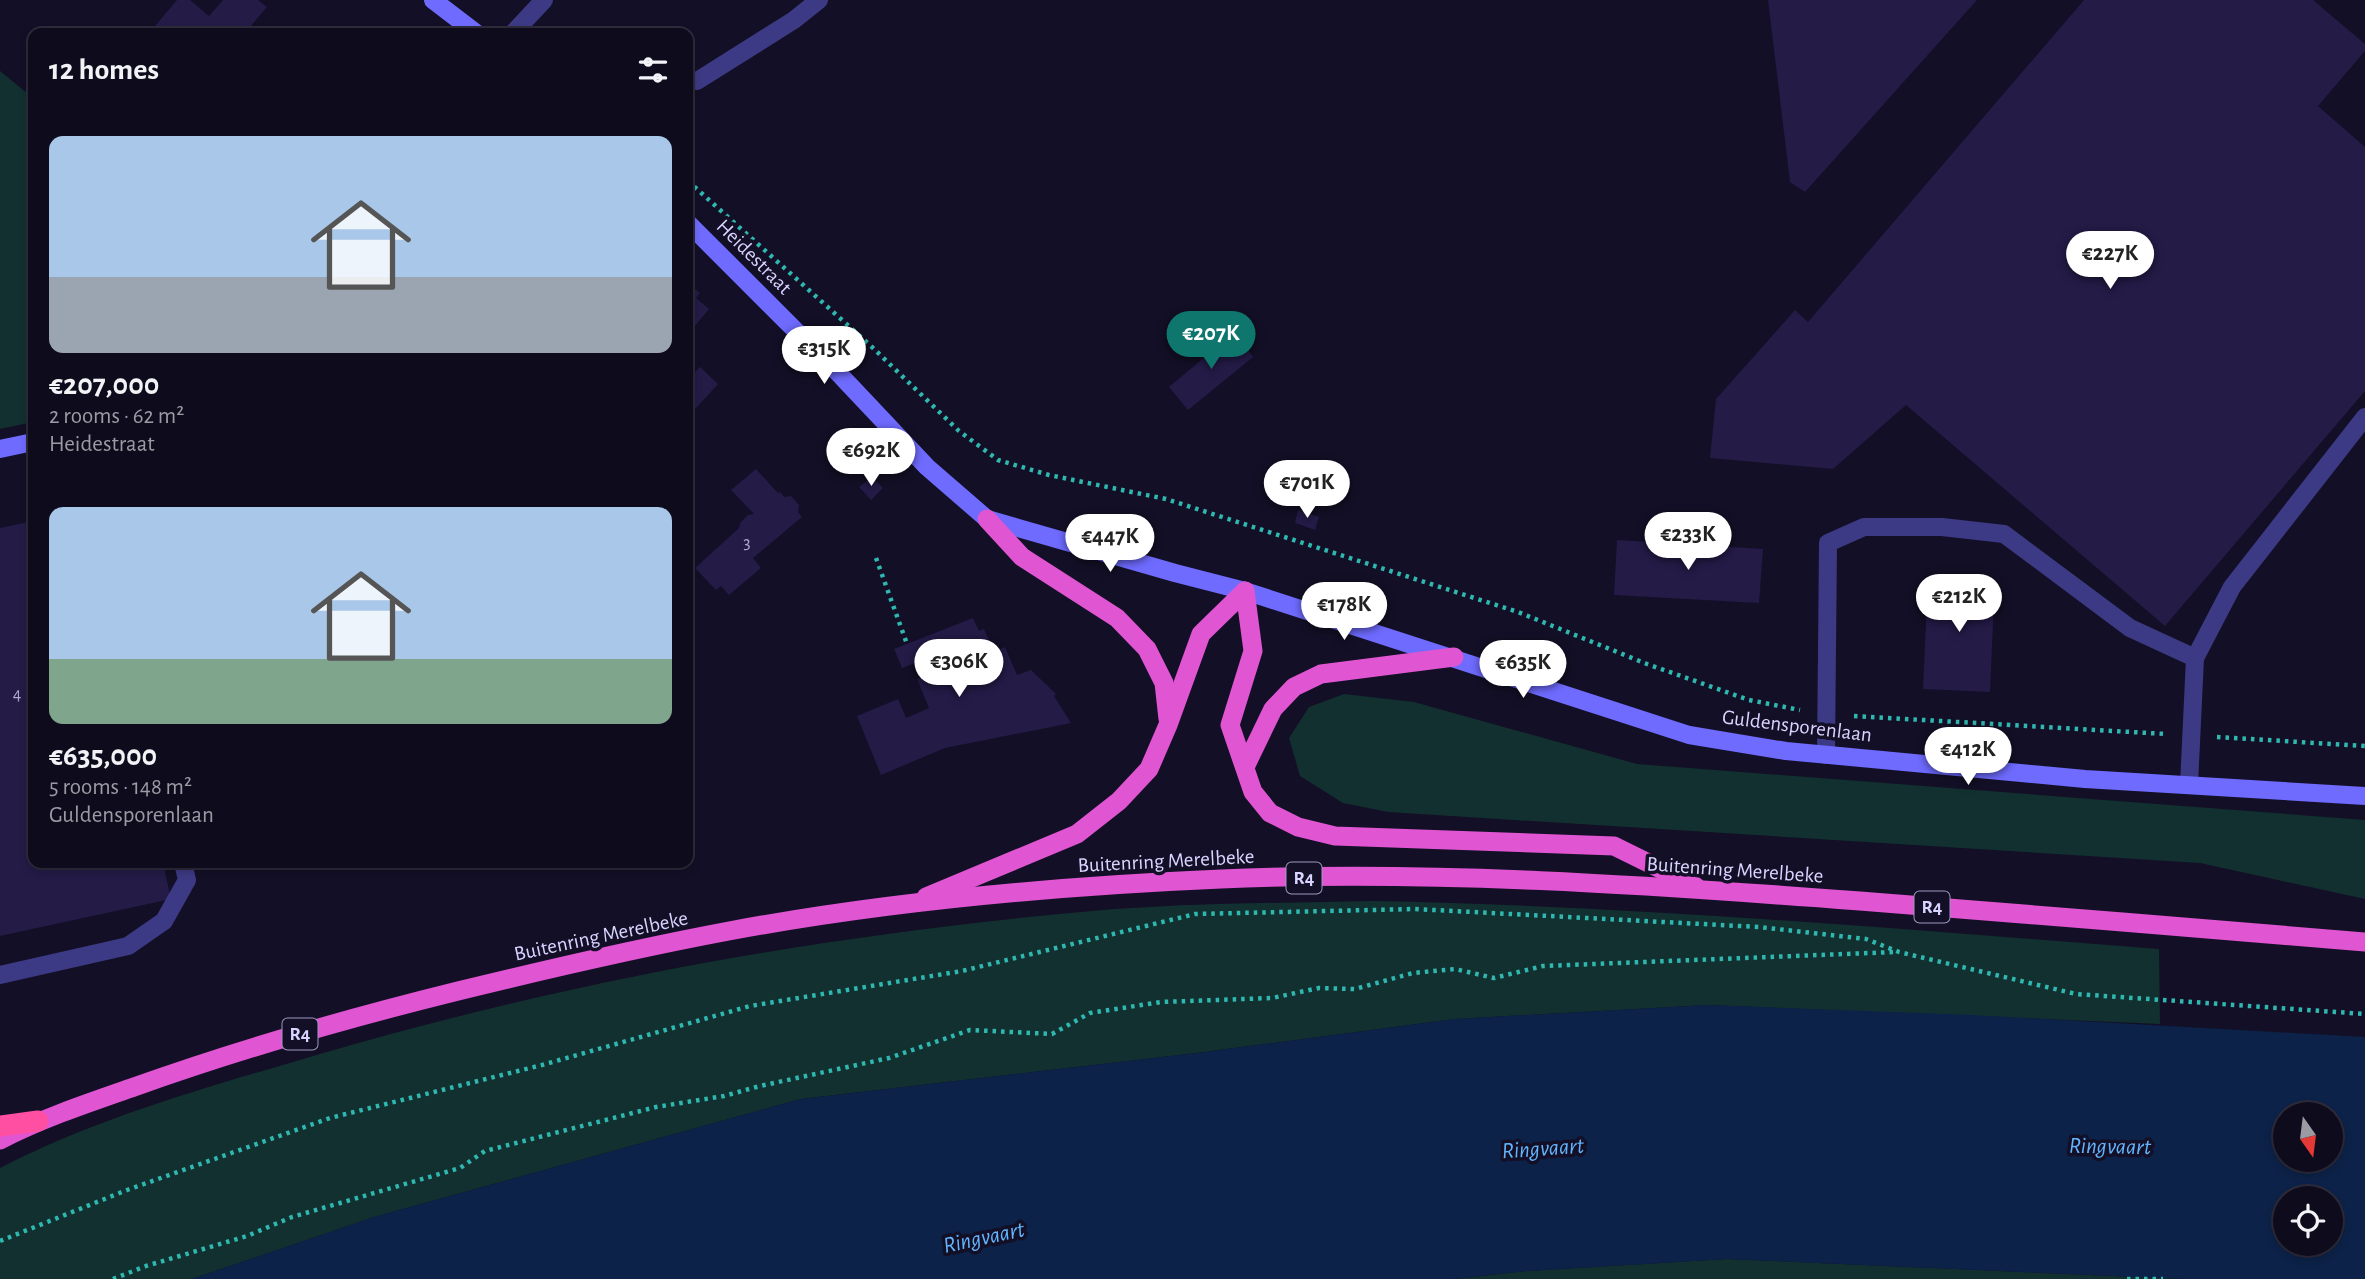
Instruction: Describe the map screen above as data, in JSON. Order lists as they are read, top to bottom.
{
  "streets": {
    "highway": ["Buitenring Merelbeke", "R4"],
    "main road": ["Heidestraat", "Guldensporenlaan"]
  },
  "crossings": [
    ["Heidestraat", "Guldensporenlaan"]
  ],
  "water": ["Ringvaart"],
  "house_numbers": ["3", "4"],
  "north": "bottom",
  "page": {
    "heading": "12 homes",
    "list": [
      {
        "name": "€207,000",
        "note": "2 rooms · 62 m² · Heidestraat"
      },
      {
        "name": "€635,000",
        "note": "5 rooms · 148 m² · Guldensporenlaan"
      }
    ],
    "price": [
      "€227K",
      "€207K",
      "€315K",
      "€692K",
      "€701K",
      "€233K",
      "€447K",
      "€212K",
      "€178K",
      "€306K",
      "€635K",
      "€412K"
    ]
  }
}
